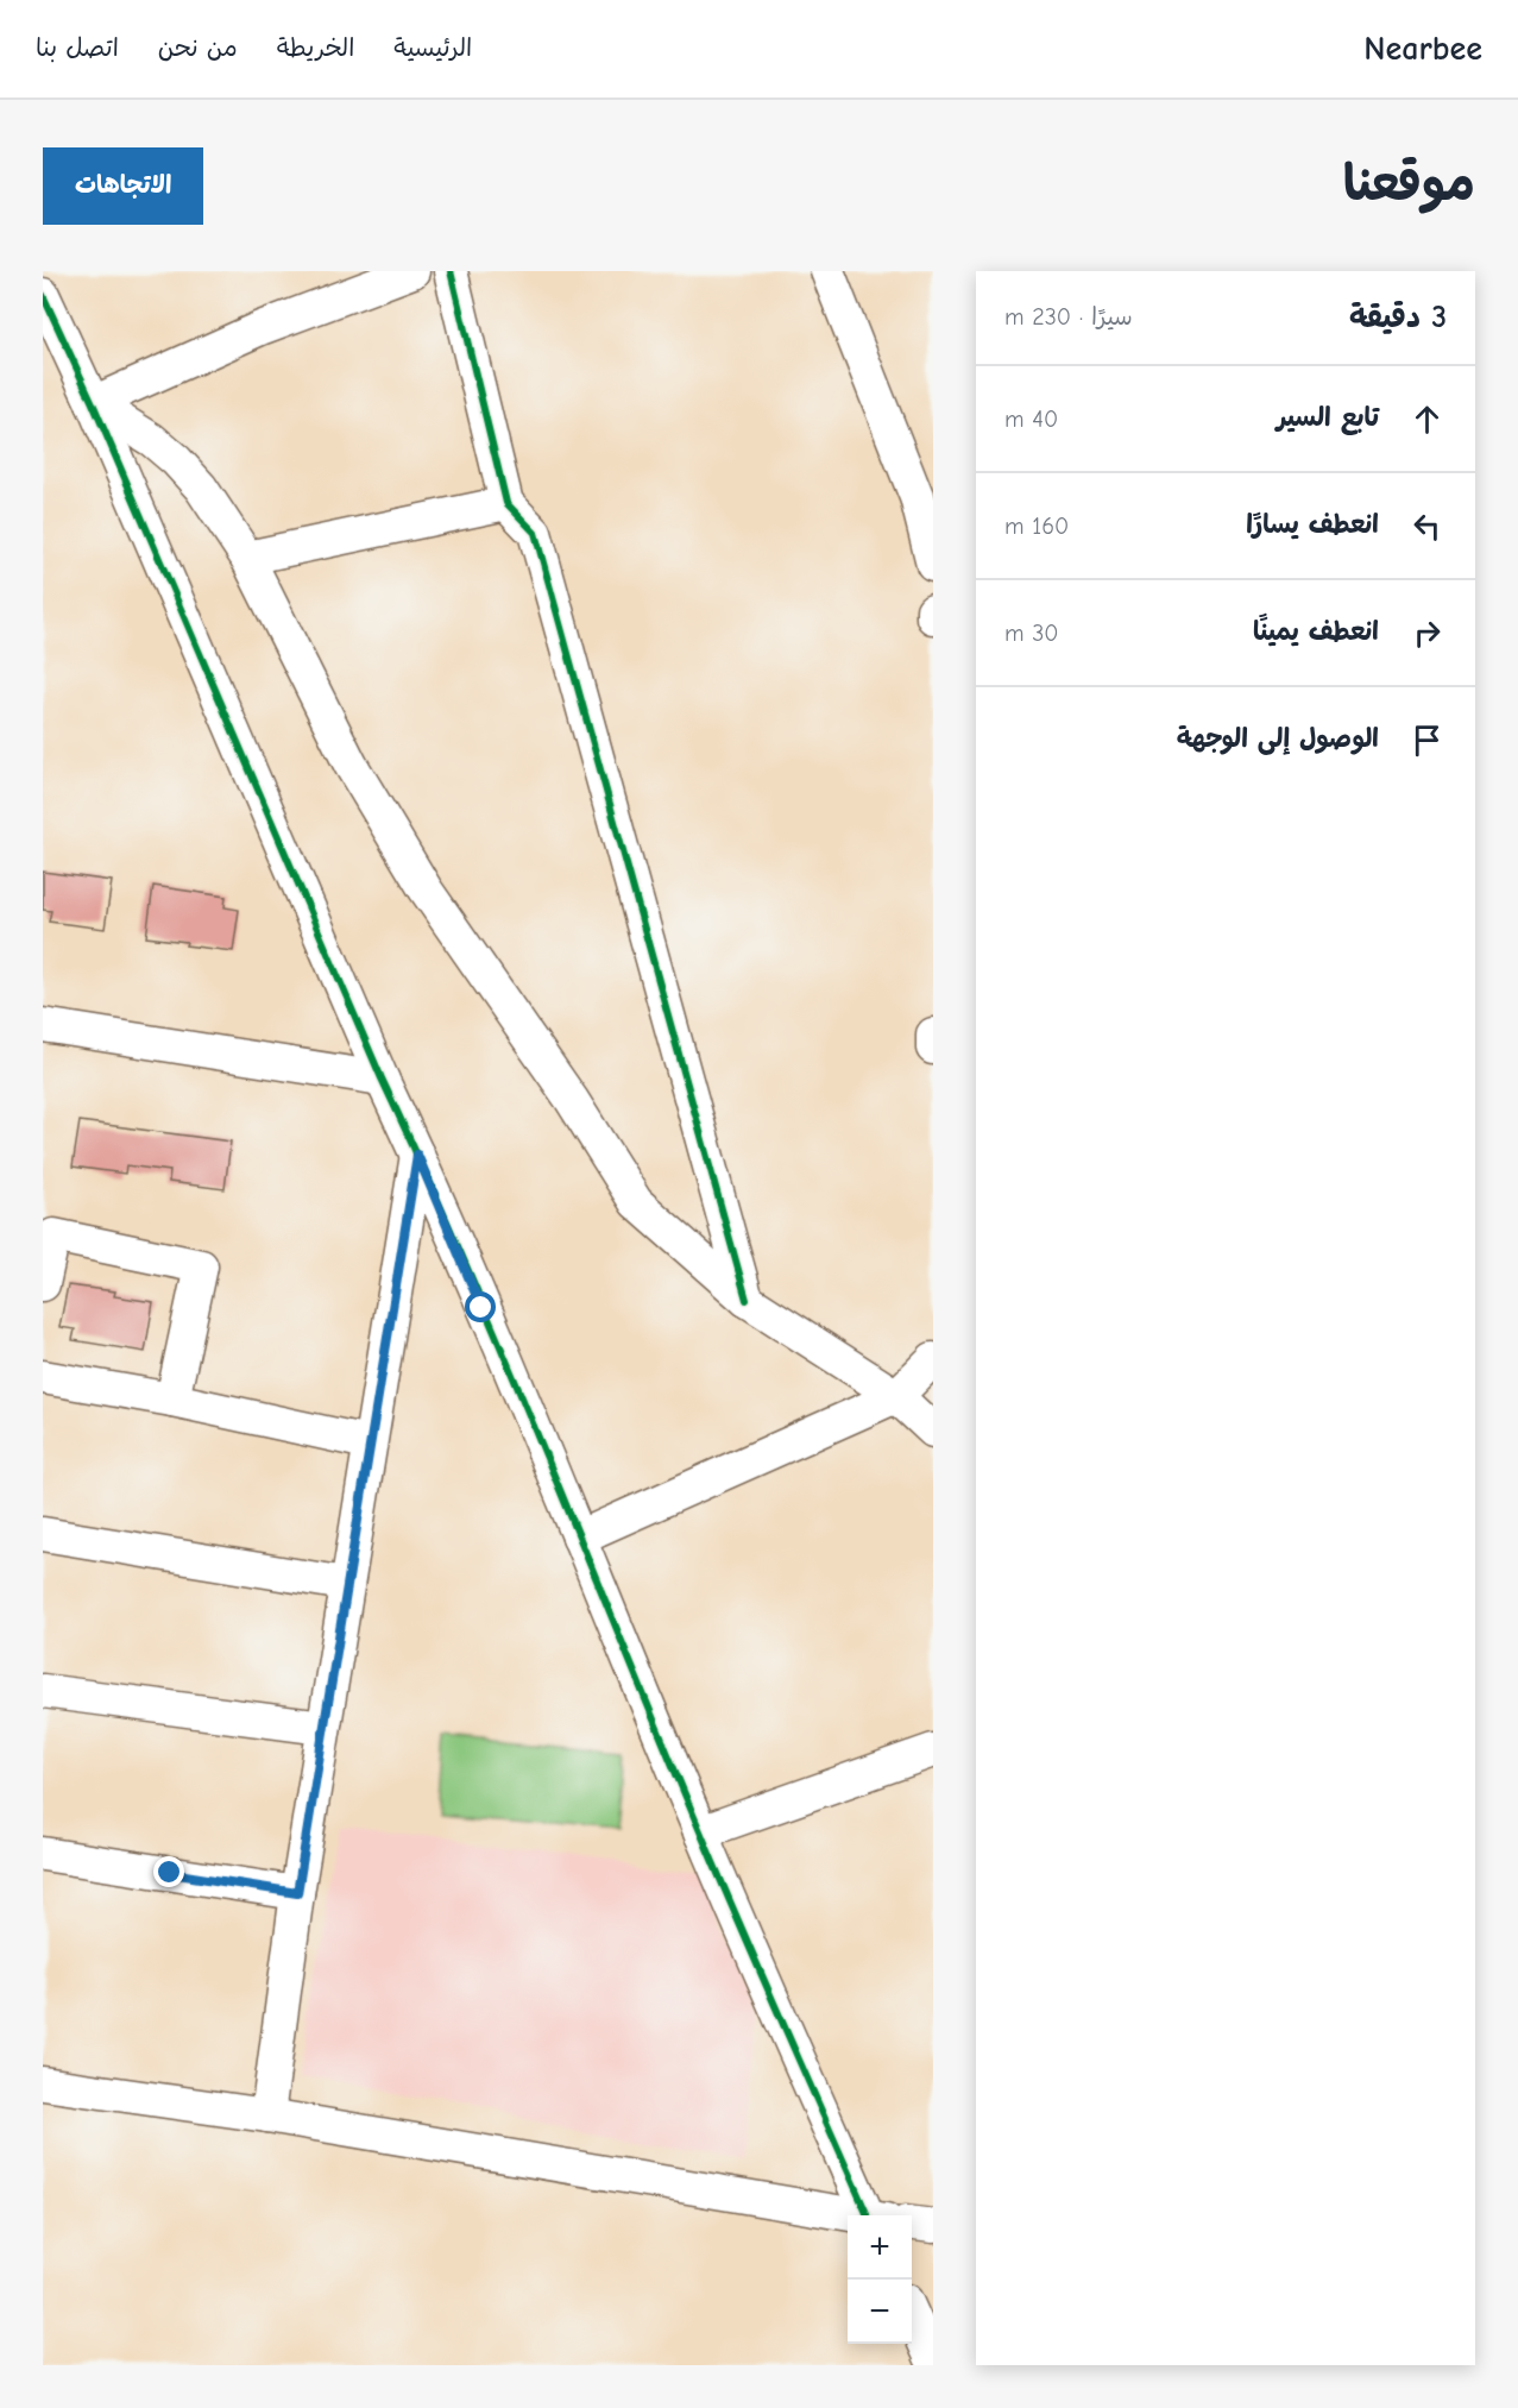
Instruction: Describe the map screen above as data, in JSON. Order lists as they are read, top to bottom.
{
  "page": {
    "header": "Nearbee",
    "nav": [
      "الرئيسية",
      "الخريطة",
      "من نحن",
      "اتصل بنا"
    ],
    "title": "موقعنا",
    "buttons": "الاتجاهات",
    "heading": ["3 دقيقة", "سيرًا · 230 m"],
    "list": [
      ["تابع السير", "40 m"],
      ["انعطف يسارًا", "160 m"],
      ["انعطف يمينًا", "30 m"],
      "الوصول إلى الوجهة"
    ],
    "map_buttons": ["+", "−"]
  }
}
